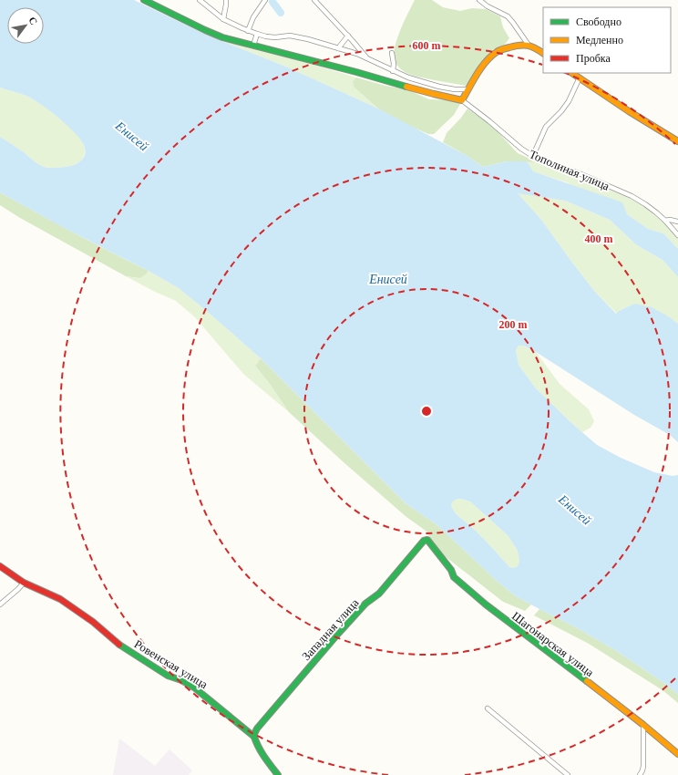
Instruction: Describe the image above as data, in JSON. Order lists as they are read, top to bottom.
{
  "streets": {
    "street": [
      "Тополиная улица",
      "Западная улица",
      "Шагонарская улица",
      "Ровенская улица"
    ]
  },
  "crossings": [
    ["Западная улица", "Шагонарская улица"],
    ["Западная улица", "Ровенская улица"]
  ],
  "water": ["Енисей"],
  "legend": ["Свободно", "Медленно", "Пробка"],
  "north": "top right",
  "rings": ["600 m", "400 m", "200 m"]
}
